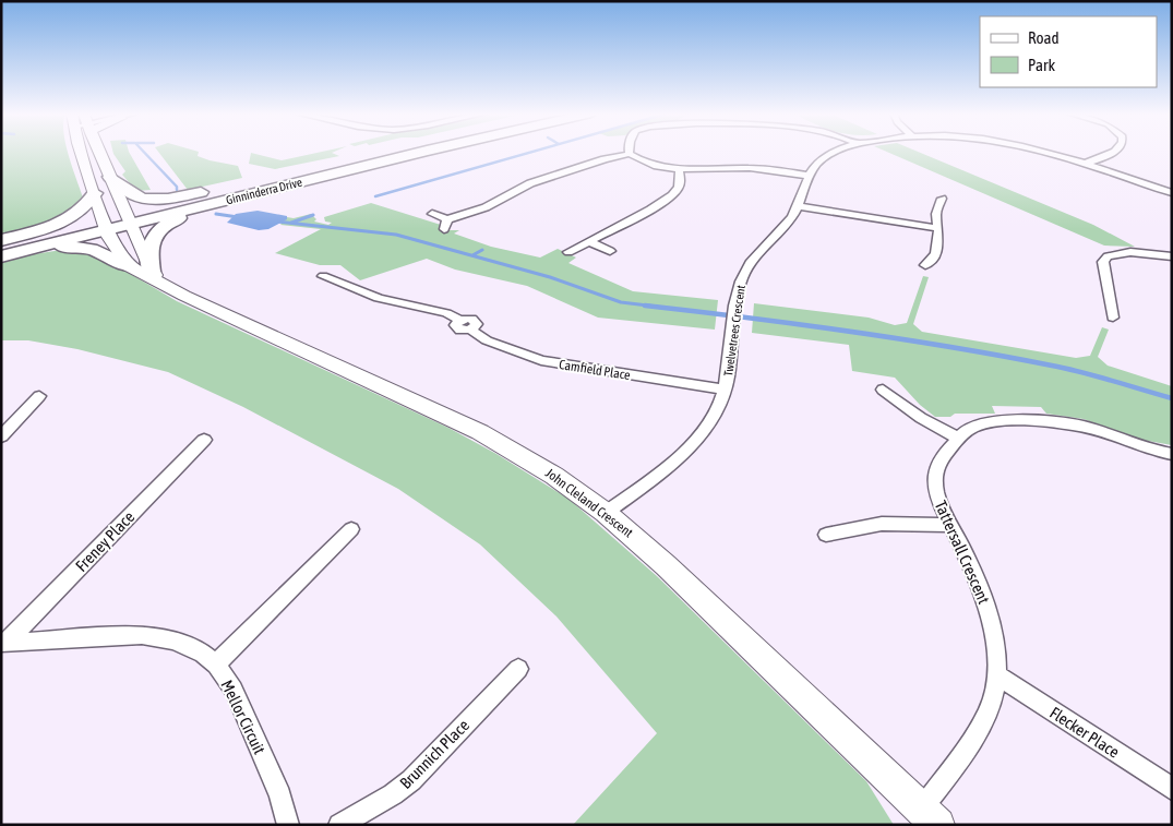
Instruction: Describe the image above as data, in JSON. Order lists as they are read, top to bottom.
{
  "streets": {
    "main road": ["Ginninderra Drive"],
    "street": [
      "Twelvetrees Crescent",
      "Camfield Place",
      "John Cleland Crescent",
      "Freney Place",
      "Tattersall Crescent",
      "Mellor Circuit",
      "Flecker Place",
      "Brunnich Place"
    ]
  },
  "crossings": [
    ["Ginninderra Drive", "John Cleland Crescent"],
    ["Twelvetrees Crescent", "Camfield Place"],
    ["Twelvetrees Crescent", "John Cleland Crescent"],
    ["John Cleland Crescent", "Tattersall Crescent"],
    ["Freney Place", "Mellor Circuit"],
    ["Tattersall Crescent", "Flecker Place"]
  ],
  "legend": ["Road", "Park"]
}
